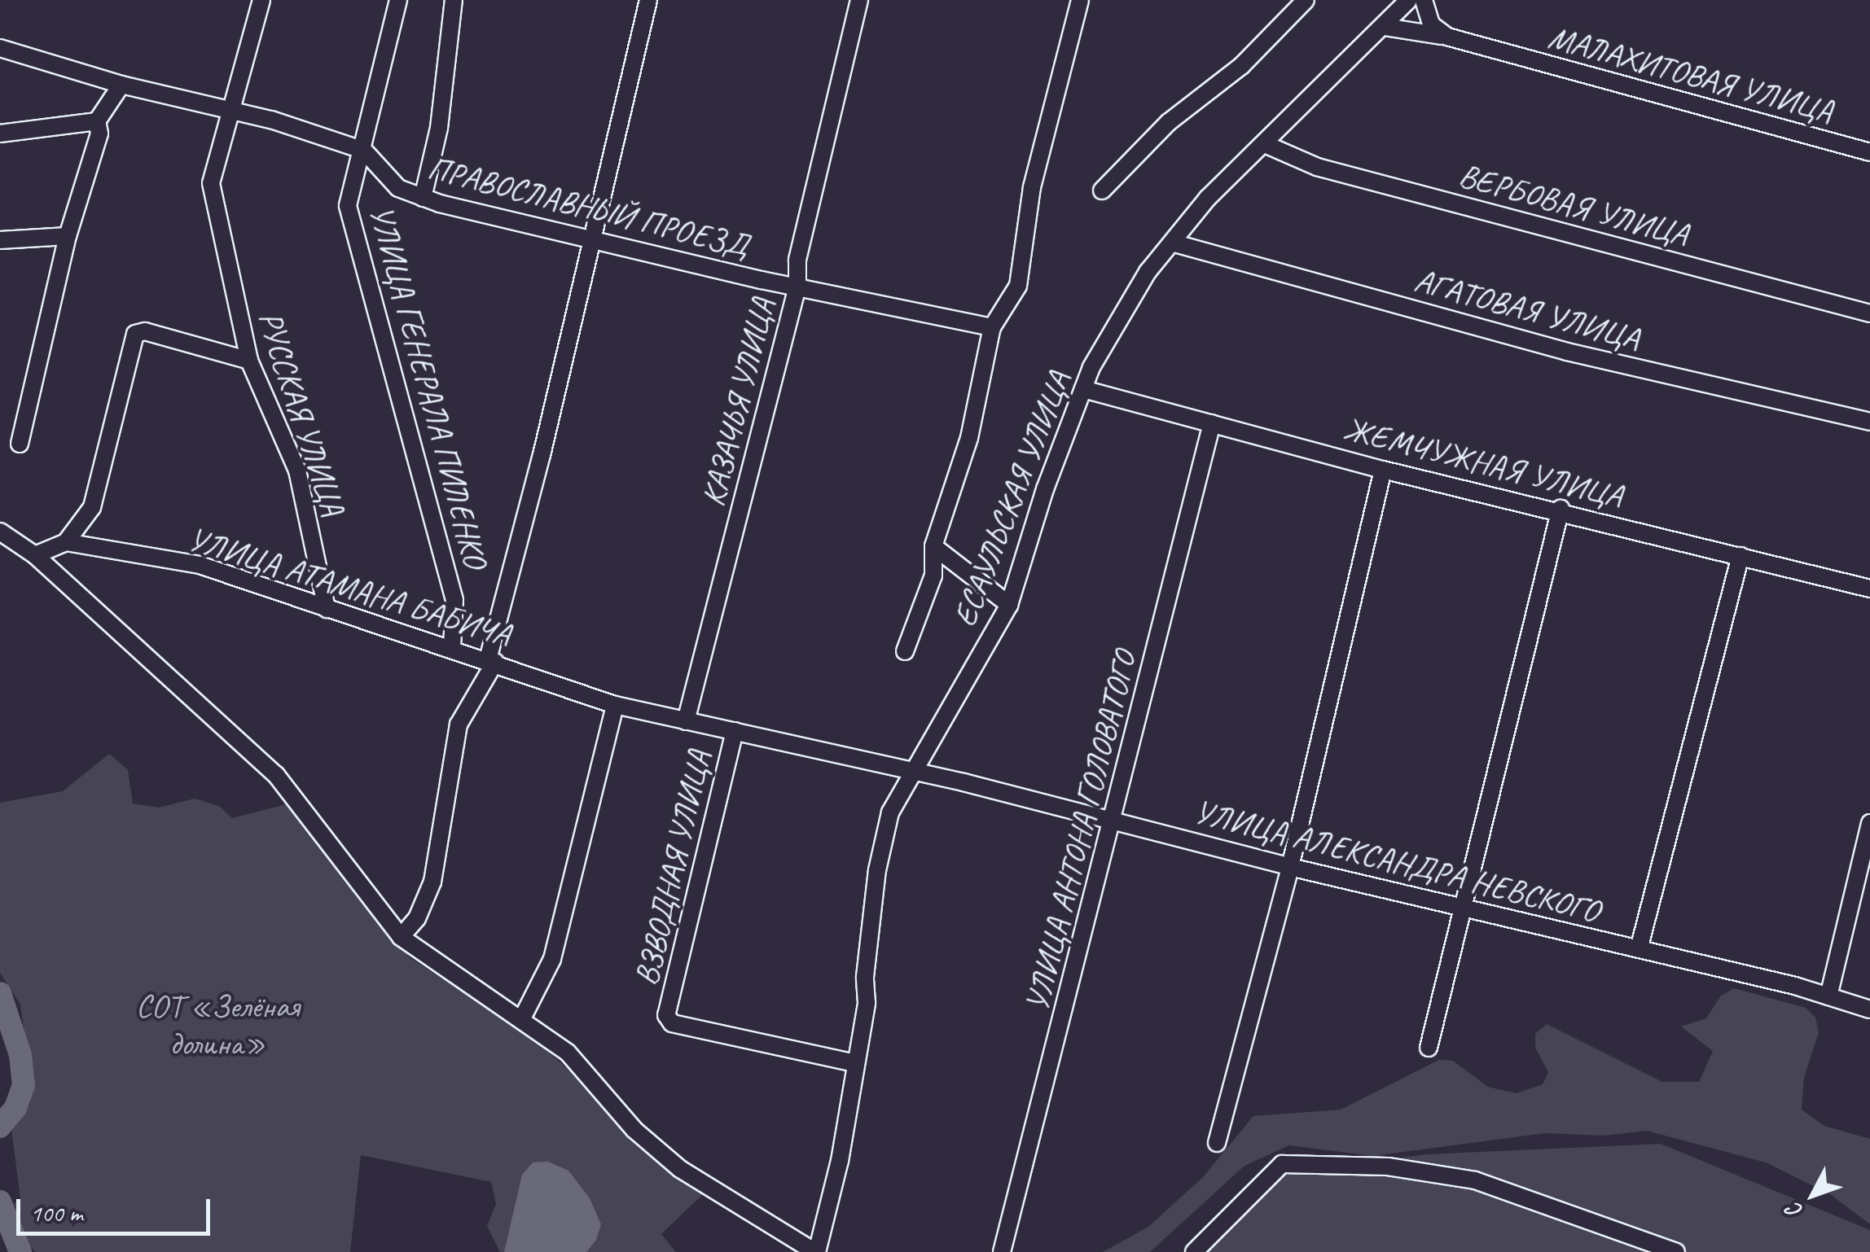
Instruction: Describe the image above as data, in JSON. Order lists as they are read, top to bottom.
{
  "streets": {
    "street": [
      "МАЛАХИТОВАЯ УЛИЦА",
      "ВЕРБОВАЯ УЛИЦА",
      "ПРАВОСЛАВНЫЙ ПРОЕЗД",
      "АГАТОВАЯ УЛИЦА",
      "УЛИЦА ГЕНЕРАЛА ПИЛЕНКО",
      "КАЗАЧЬЯ УЛИЦА",
      "РУССКАЯ УЛИЦА",
      "ЖЕМЧУЖНАЯ УЛИЦА",
      "ЕСАУЛЬСКАЯ УЛИЦА",
      "УЛИЦА АТАМАНА БАБИЧА",
      "УЛИЦА АНТОНА ГОЛОВАТОГО",
      "УЛИЦА АЛЕКСАНДРА НЕВСКОГО",
      "ВЗВОДНАЯ УЛИЦА"
    ]
  },
  "crossings": [
    ["МАЛАХИТОВАЯ УЛИЦА", "ЕСАУЛЬСКАЯ УЛИЦА"],
    ["ВЕРБОВАЯ УЛИЦА", "ЕСАУЛЬСКАЯ УЛИЦА"],
    ["ПРАВОСЛАВНЫЙ ПРОЕЗД", "УЛИЦА ГЕНЕРАЛА ПИЛЕНКО"],
    ["ПРАВОСЛАВНЫЙ ПРОЕЗД", "КАЗАЧЬЯ УЛИЦА"],
    ["ПРАВОСЛАВНЫЙ ПРОЕЗД", "ЕСАУЛЬСКАЯ УЛИЦА"],
    ["АГАТОВАЯ УЛИЦА", "ЕСАУЛЬСКАЯ УЛИЦА"],
    ["УЛИЦА ГЕНЕРАЛА ПИЛЕНКО", "УЛИЦА АТАМАНА БАБИЧА"],
    ["КАЗАЧЬЯ УЛИЦА", "УЛИЦА АТАМАНА БАБИЧА"],
    ["РУССКАЯ УЛИЦА", "УЛИЦА АТАМАНА БАБИЧА"],
    ["ЖЕМЧУЖНАЯ УЛИЦА", "ЕСАУЛЬСКАЯ УЛИЦА"],
    ["ЖЕМЧУЖНАЯ УЛИЦА", "УЛИЦА АНТОНА ГОЛОВАТОГО"],
    ["ЕСАУЛЬСКАЯ УЛИЦА", "УЛИЦА АЛЕКСАНДРА НЕВСКОГО"],
    ["ЕСАУЛЬСКАЯ УЛИЦА", "ВЗВОДНАЯ УЛИЦА"],
    ["УЛИЦА АТАМАНА БАБИЧА", "УЛИЦА АЛЕКСАНДРА НЕВСКОГО"],
    ["УЛИЦА АТАМАНА БАБИЧА", "ВЗВОДНАЯ УЛИЦА"],
    ["УЛИЦА АНТОНА ГОЛОВАТОГО", "УЛИЦА АЛЕКСАНДРА НЕВСКОГО"],
    ["УЛИЦА АЛЕКСАНДРА НЕВСКОГО", "ВЗВОДНАЯ УЛИЦА"]
  ],
  "parks": ["СОТ «Зелёная долина»"],
  "scale_bar": "100 m",
  "north": "bottom left"
}
